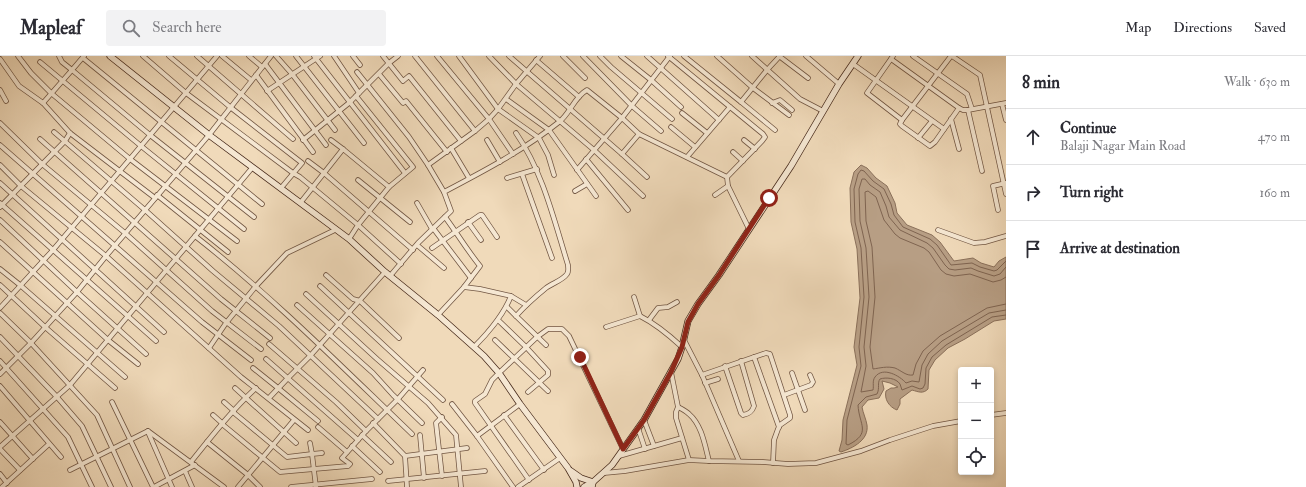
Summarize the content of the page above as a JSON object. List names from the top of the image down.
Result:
{
  "page": {
    "header": "Mapleaf",
    "search": "Search here",
    "nav": ["Map", "Directions", "Saved"],
    "heading": ["8 min", "Walk · 630 m"],
    "list": [
      ["Continue", "Balaji Nagar Main Road", "470 m"],
      ["Turn right", "160 m"],
      "Arrive at destination"
    ],
    "map_buttons": ["+", "−"]
  }
}
